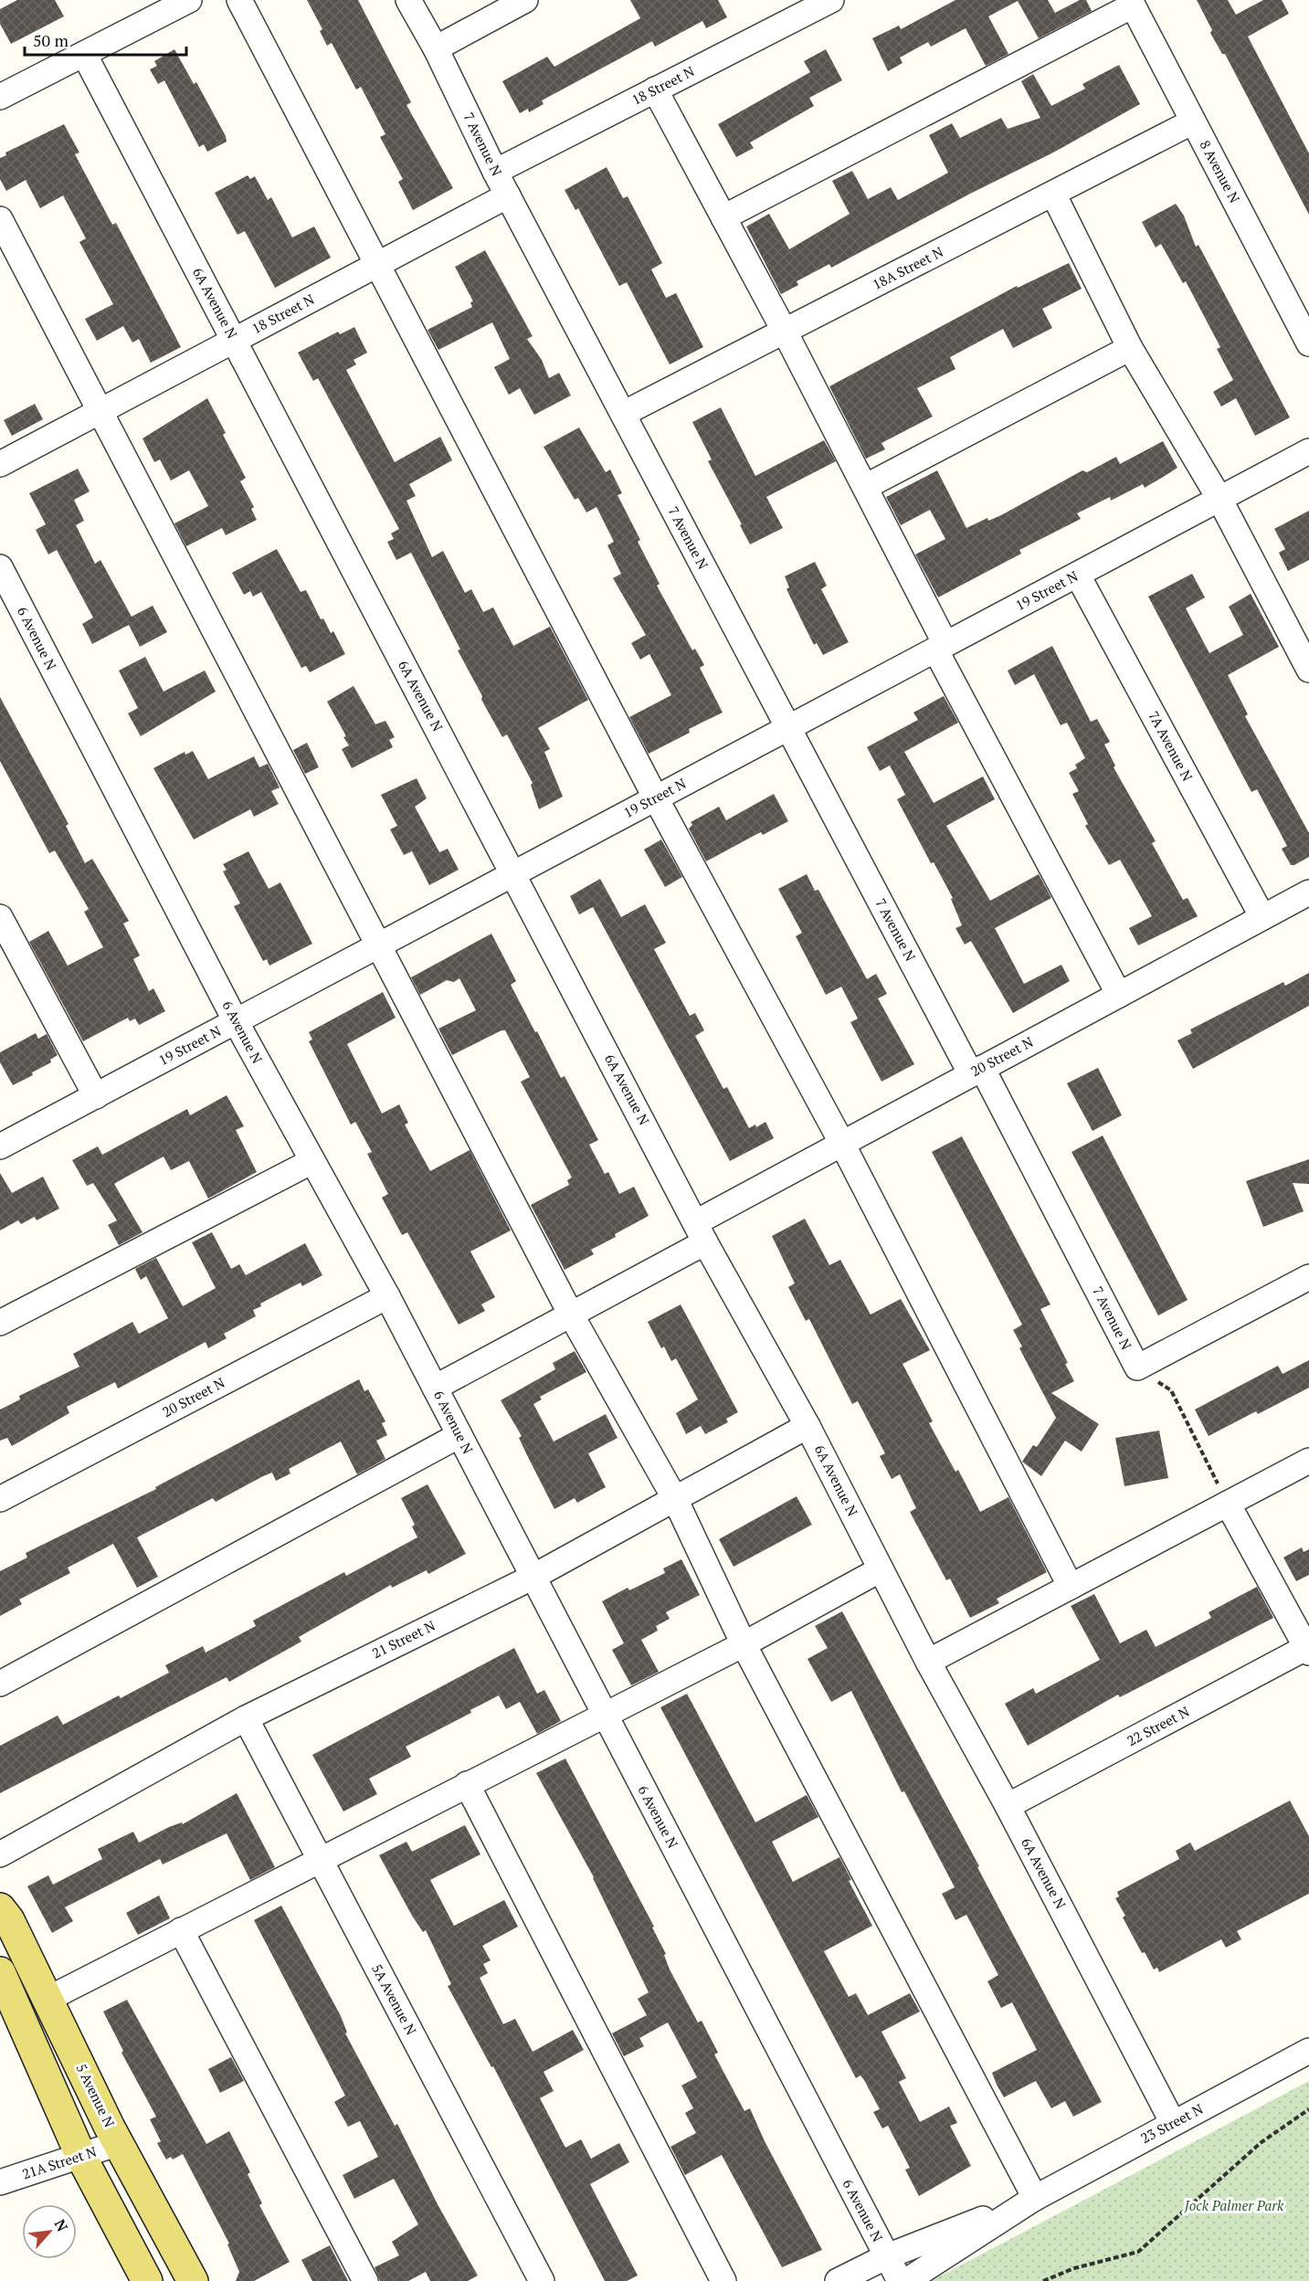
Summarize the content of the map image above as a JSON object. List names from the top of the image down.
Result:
{
  "streets": {
    "main road": ["5 Avenue N"],
    "street": [
      "18 Street N",
      "7 Avenue N",
      "8 Avenue N",
      "18A Street N",
      "6A Avenue N",
      "19 Street N",
      "6 Avenue N",
      "7A Avenue N",
      "20 Street N",
      "21 Street N",
      "22 Street N",
      "5A Avenue N",
      "23 Street N",
      "21A Street N"
    ]
  },
  "crossings": [
    ["18 Street N", "7 Avenue N"],
    ["18 Street N", "6A Avenue N"],
    ["7 Avenue N", "18A Street N"],
    ["7 Avenue N", "19 Street N"],
    ["7 Avenue N", "20 Street N"],
    ["8 Avenue N", "18A Street N"],
    ["6A Avenue N", "19 Street N"],
    ["6A Avenue N", "20 Street N"],
    ["6A Avenue N", "21 Street N"],
    ["6A Avenue N", "22 Street N"],
    ["6A Avenue N", "23 Street N"],
    ["19 Street N", "6 Avenue N"],
    ["19 Street N", "7A Avenue N"],
    ["6 Avenue N", "20 Street N"],
    ["6 Avenue N", "21 Street N"],
    ["6 Avenue N", "23 Street N"],
    ["7A Avenue N", "20 Street N"],
    ["21 Street N", "5A Avenue N"],
    ["5 Avenue N", "21A Street N"]
  ],
  "parks": ["Jock Palmer Park"],
  "scale_bar": "50 m",
  "north": "top right"
}
